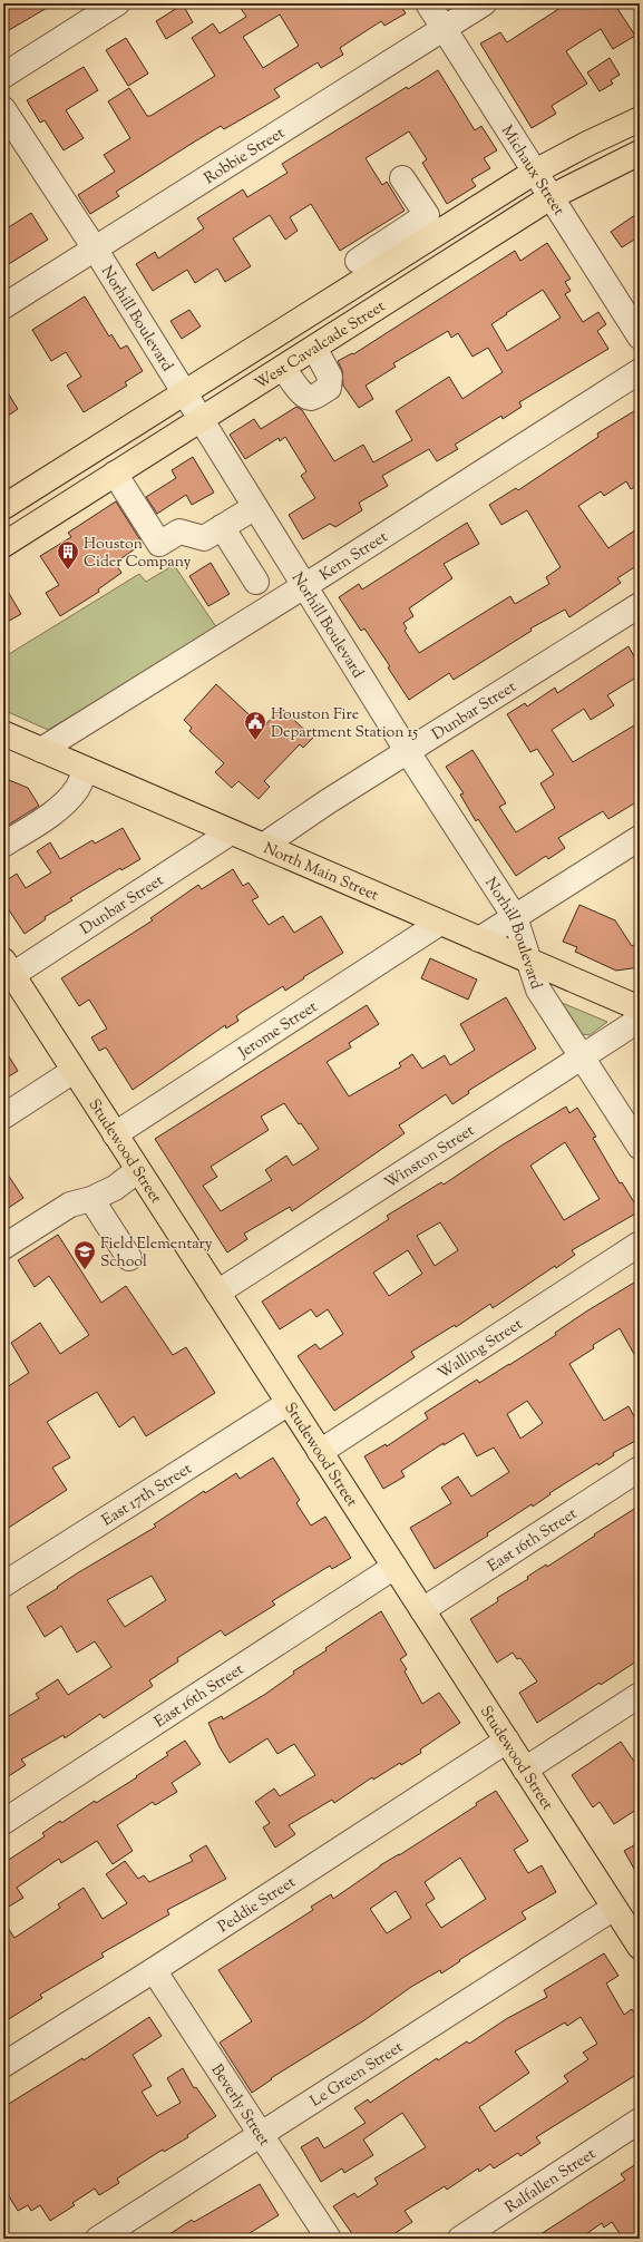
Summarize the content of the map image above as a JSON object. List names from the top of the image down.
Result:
{
  "streets": {
    "main road": ["West Cavalcade Street", "North Main Street", "Studewood Street"],
    "street": [
      "Robbie Street",
      "Michaux Street",
      "Norhill Boulevard",
      "Kern Street",
      "Dunbar Street",
      "Jerome Street",
      "Winston Street",
      "Walling Street",
      "East 17th Street",
      "East 16th Street",
      "Peddie Street",
      "Le Green Street",
      "Beverly Street",
      "Ralfallen Street"
    ]
  },
  "crossings": [
    ["Robbie Street", "Michaux Street"],
    ["Robbie Street", "Norhill Boulevard"],
    ["Michaux Street", "West Cavalcade Street"],
    ["Norhill Boulevard", "West Cavalcade Street"],
    ["Norhill Boulevard", "Kern Street"],
    ["Norhill Boulevard", "Dunbar Street"],
    ["Norhill Boulevard", "North Main Street"],
    ["Norhill Boulevard", "Winston Street"],
    ["Kern Street", "North Main Street"],
    ["Dunbar Street", "North Main Street"],
    ["Dunbar Street", "Studewood Street"],
    ["North Main Street", "Jerome Street"],
    ["Jerome Street", "Studewood Street"],
    ["Studewood Street", "Winston Street"],
    ["Studewood Street", "Walling Street"],
    ["Studewood Street", "East 17th Street"],
    ["Studewood Street", "East 16th Street"],
    ["Studewood Street", "Peddie Street"],
    ["Studewood Street", "Le Green Street"],
    ["Peddie Street", "Beverly Street"],
    ["Le Green Street", "Beverly Street"]
  ],
  "places": {
    "building": ["Houston Cider Company"],
    "public building": ["Houston Fire Department Station 15"],
    "school or university": ["Field Elementary School"]
  }
}
